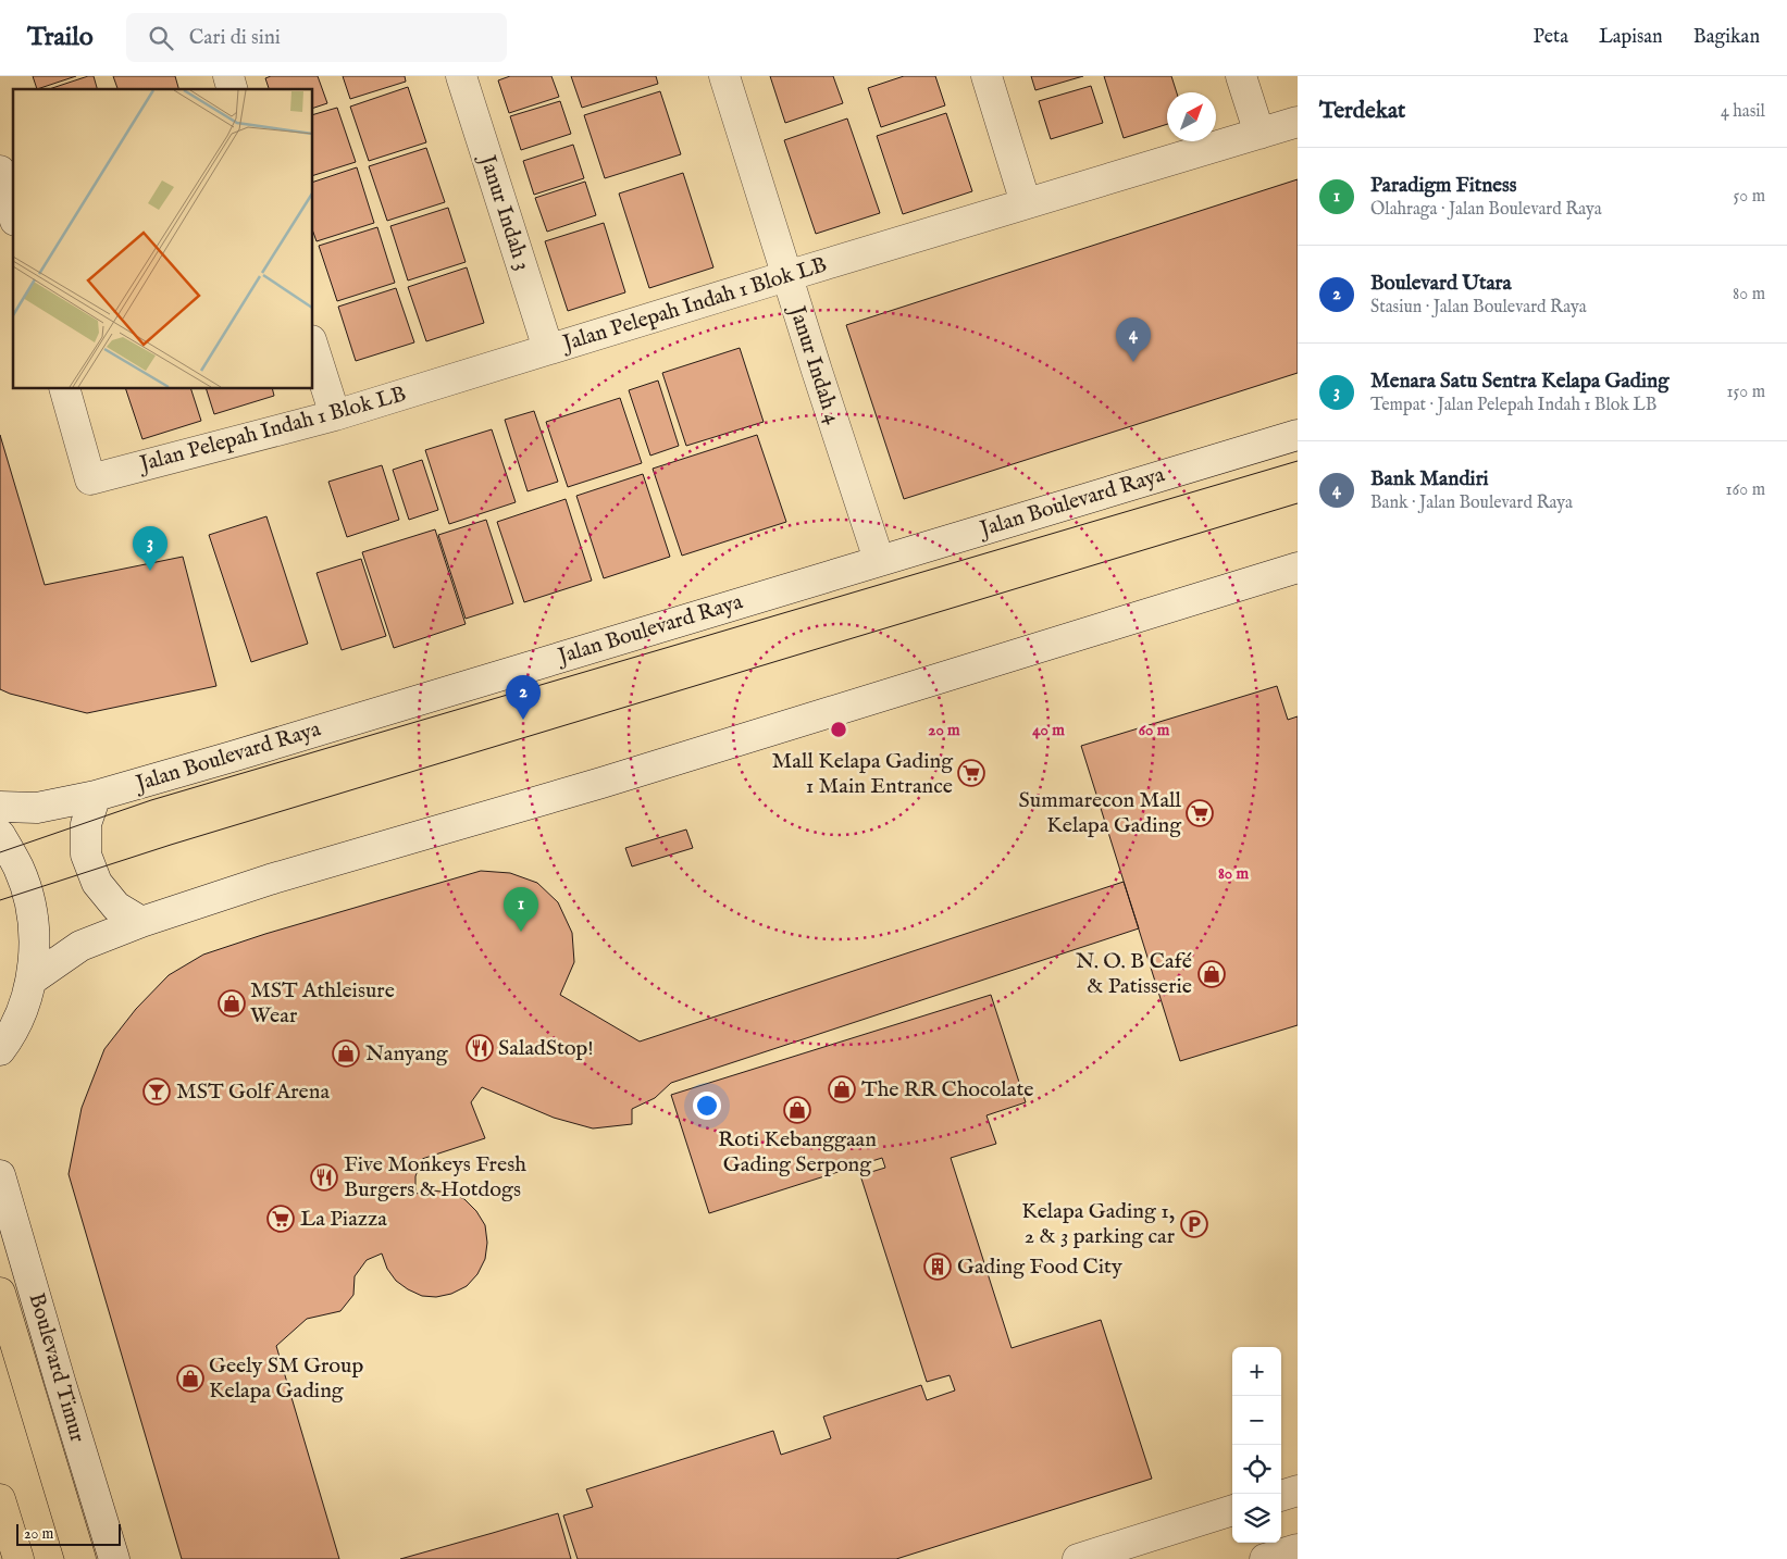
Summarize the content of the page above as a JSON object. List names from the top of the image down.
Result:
{
  "streets": {
    "main road": [
      "Janur Indah 3",
      "Jalan Pelepah Indah 1 Blok LB",
      "Janur Indah 4",
      "Jalan Boulevard Raya",
      "Boulevard Timur"
    ]
  },
  "crossings": [
    ["Janur Indah 3", "Jalan Pelepah Indah 1 Blok LB"],
    ["Jalan Pelepah Indah 1 Blok LB", "Janur Indah 4"],
    ["Janur Indah 4", "Jalan Boulevard Raya"]
  ],
  "places": {
    "supermarket": ["Mall Kelapa Gading 1 Main Entrance", "Summarecon Mall Kelapa Gading", "La Piazza"],
    "shop": [
      "N. O. B Café & Patisserie",
      "MST Athleisure Wear",
      "Nanyang",
      "The RR Chocolate",
      "Roti Kebanggaan Gading Serpong",
      "Geely SM Group Kelapa Gading"
    ],
    "restaurant": ["SaladStop!", "Five Monkeys Fresh Burgers & Hotdogs"],
    "bar": ["MST Golf Arena"],
    "parking": ["Kelapa Gading 1, 2 & 3 parking car"],
    "building": ["Gading Food City"]
  },
  "scale_bar": "20 m",
  "north": "top right",
  "page": {
    "header": "Trailo",
    "search": "Cari di sini",
    "nav": ["Peta", "Lapisan", "Bagikan"],
    "heading": ["Terdekat", "4 hasil"],
    "list": [
      {
        "mark": "1",
        "name": "Paradigm Fitness",
        "note": "Olahraga · Jalan Boulevard Raya",
        "value": "50 m"
      },
      {
        "mark": "2",
        "name": "Boulevard Utara",
        "note": "Stasiun · Jalan Boulevard Raya",
        "value": "80 m"
      },
      {
        "mark": "3",
        "name": "Menara Satu Sentra Kelapa Gading",
        "note": "Tempat · Jalan Pelepah Indah 1 Blok LB",
        "value": "150 m"
      },
      {
        "mark": "4",
        "name": "Bank Mandiri",
        "note": "Bank · Jalan Boulevard Raya",
        "value": "160 m"
      }
    ],
    "pins": [
      "4",
      "3",
      "2",
      "1"
    ],
    "map_buttons": ["+", "−"],
    "scale": "20 m"
  },
  "rings": [
    "20 m",
    "40 m",
    "60 m",
    "80 m"
  ]
}
